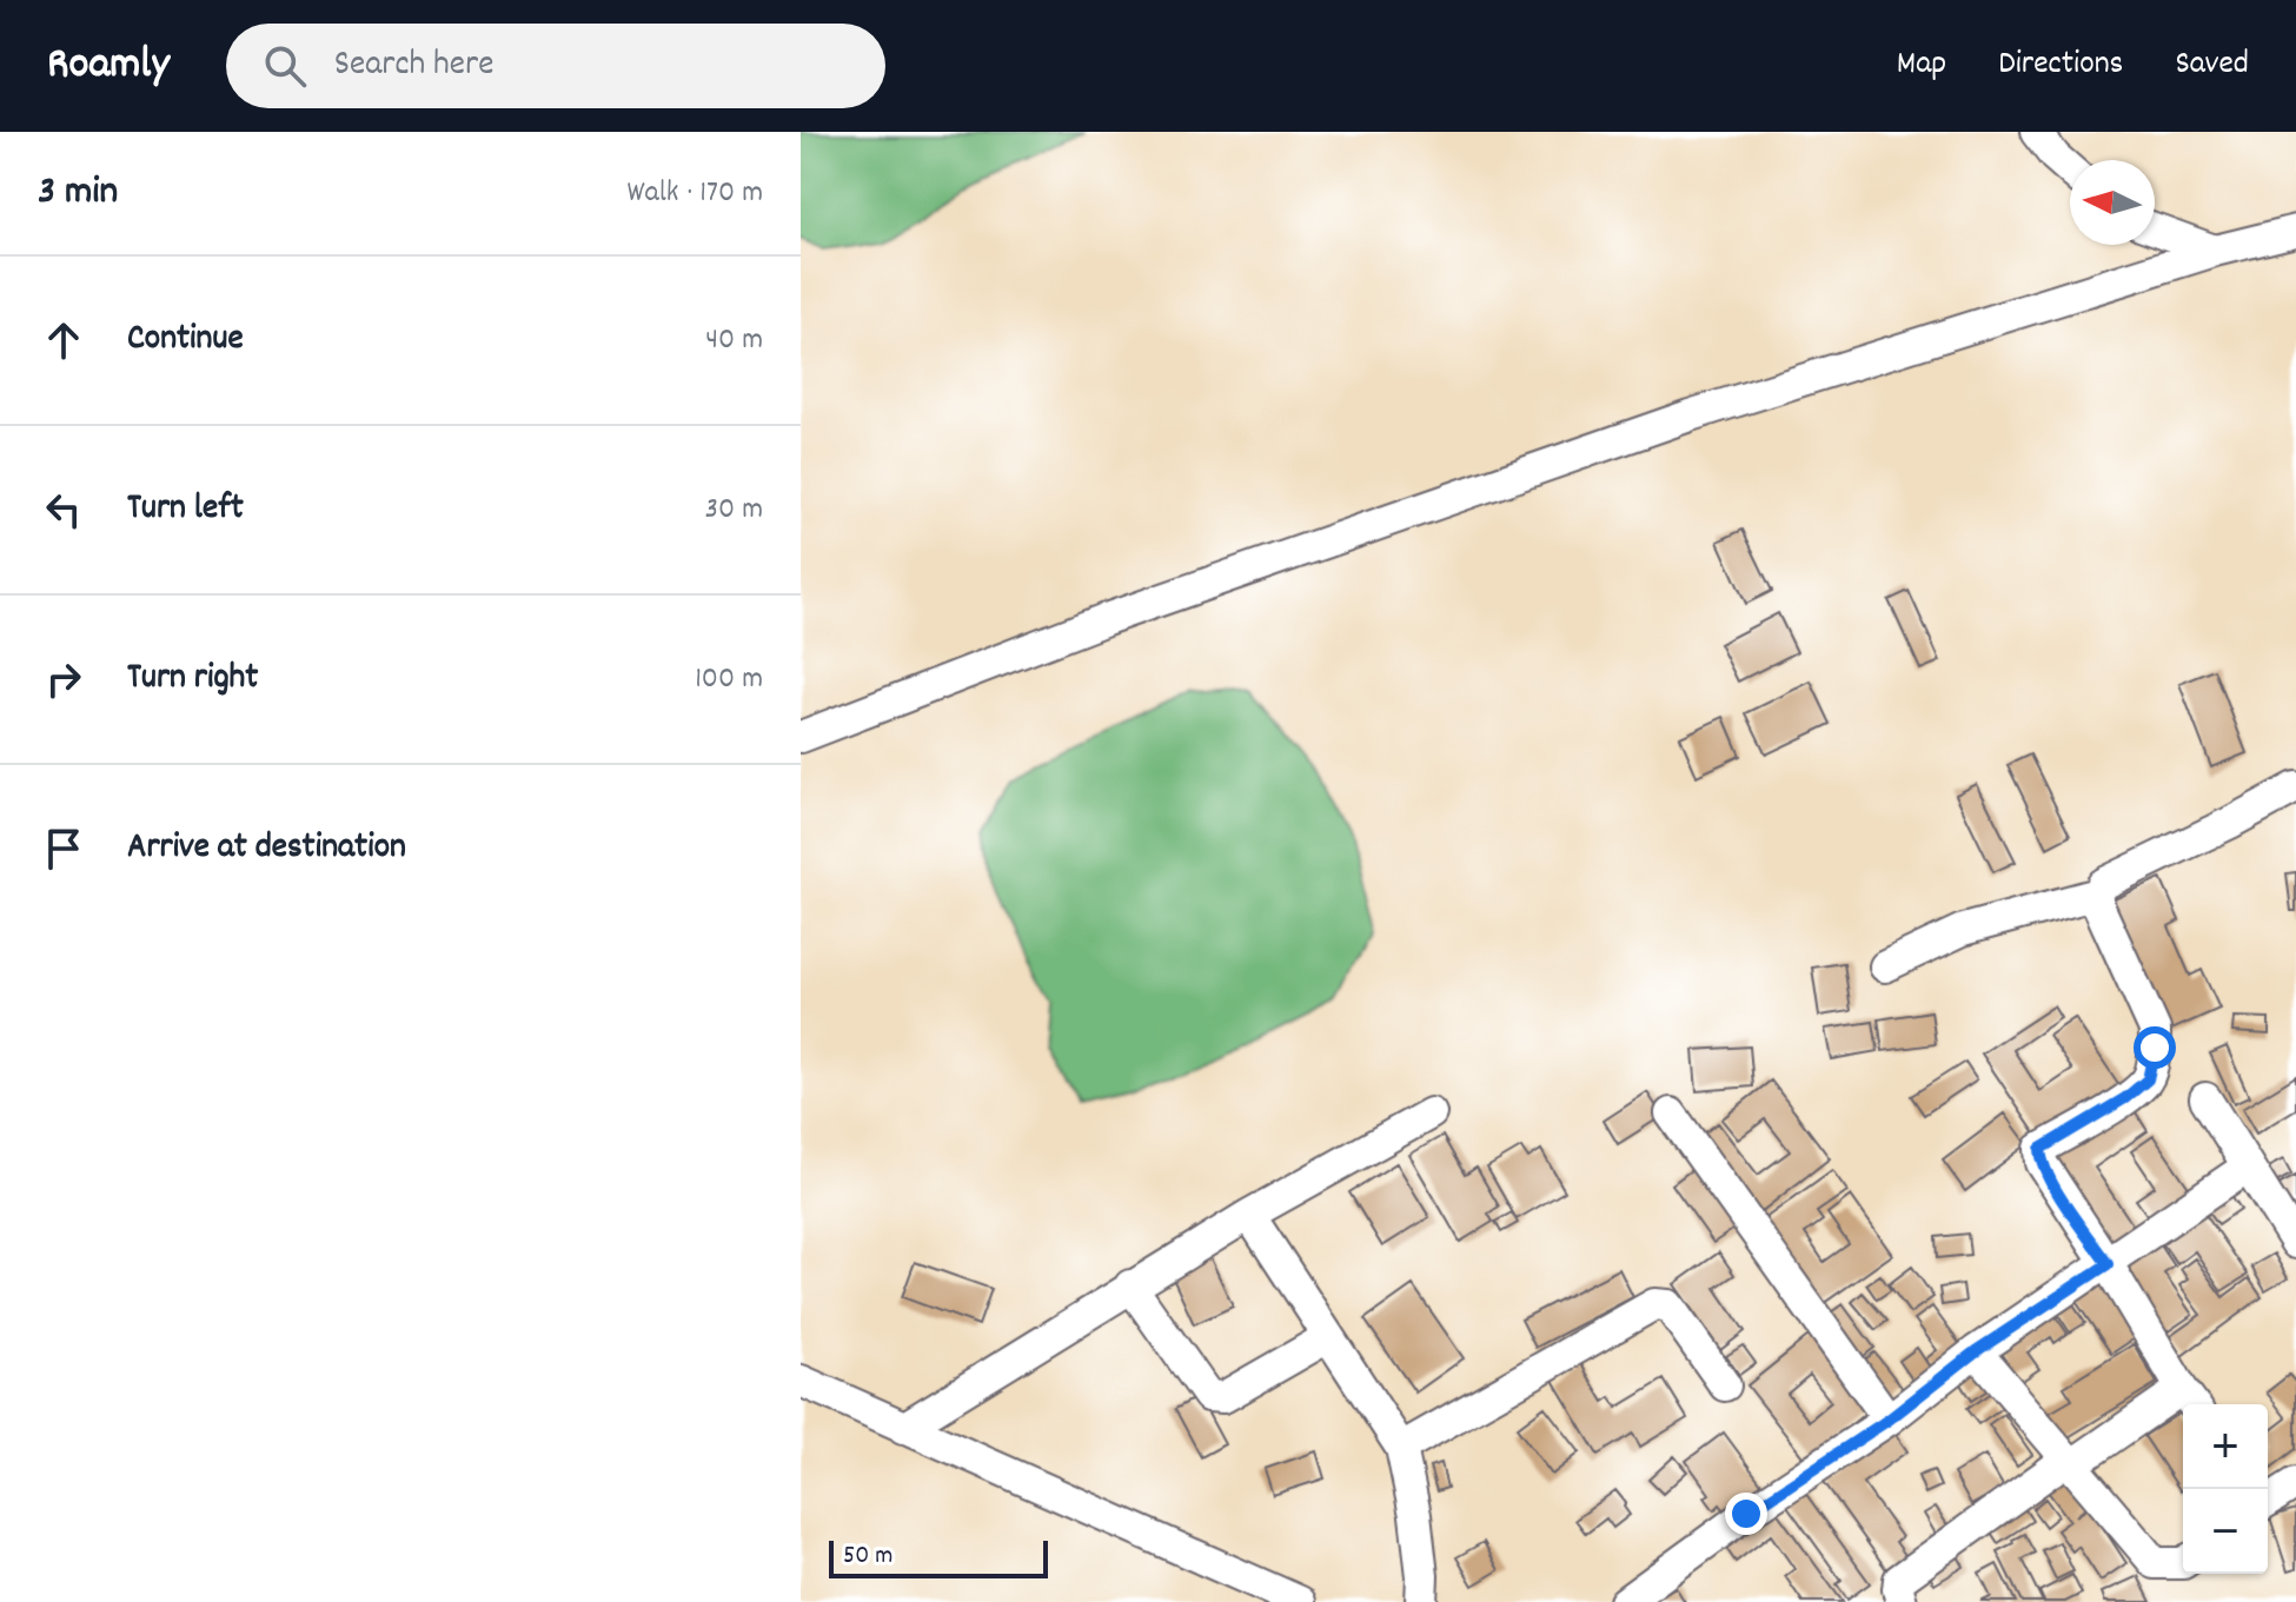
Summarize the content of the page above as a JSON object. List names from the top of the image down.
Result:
{
  "scale_bar": "50 m",
  "north": "left",
  "page": {
    "header": "Roamly",
    "search": "Search here",
    "nav": ["Map", "Directions", "Saved"],
    "heading": ["3 min", "Walk · 170 m"],
    "list": [
      ["Continue", "40 m"],
      ["Turn left", "30 m"],
      ["Turn right", "100 m"],
      "Arrive at destination"
    ],
    "map_buttons": ["+", "−"],
    "scale": "50 m"
  }
}
